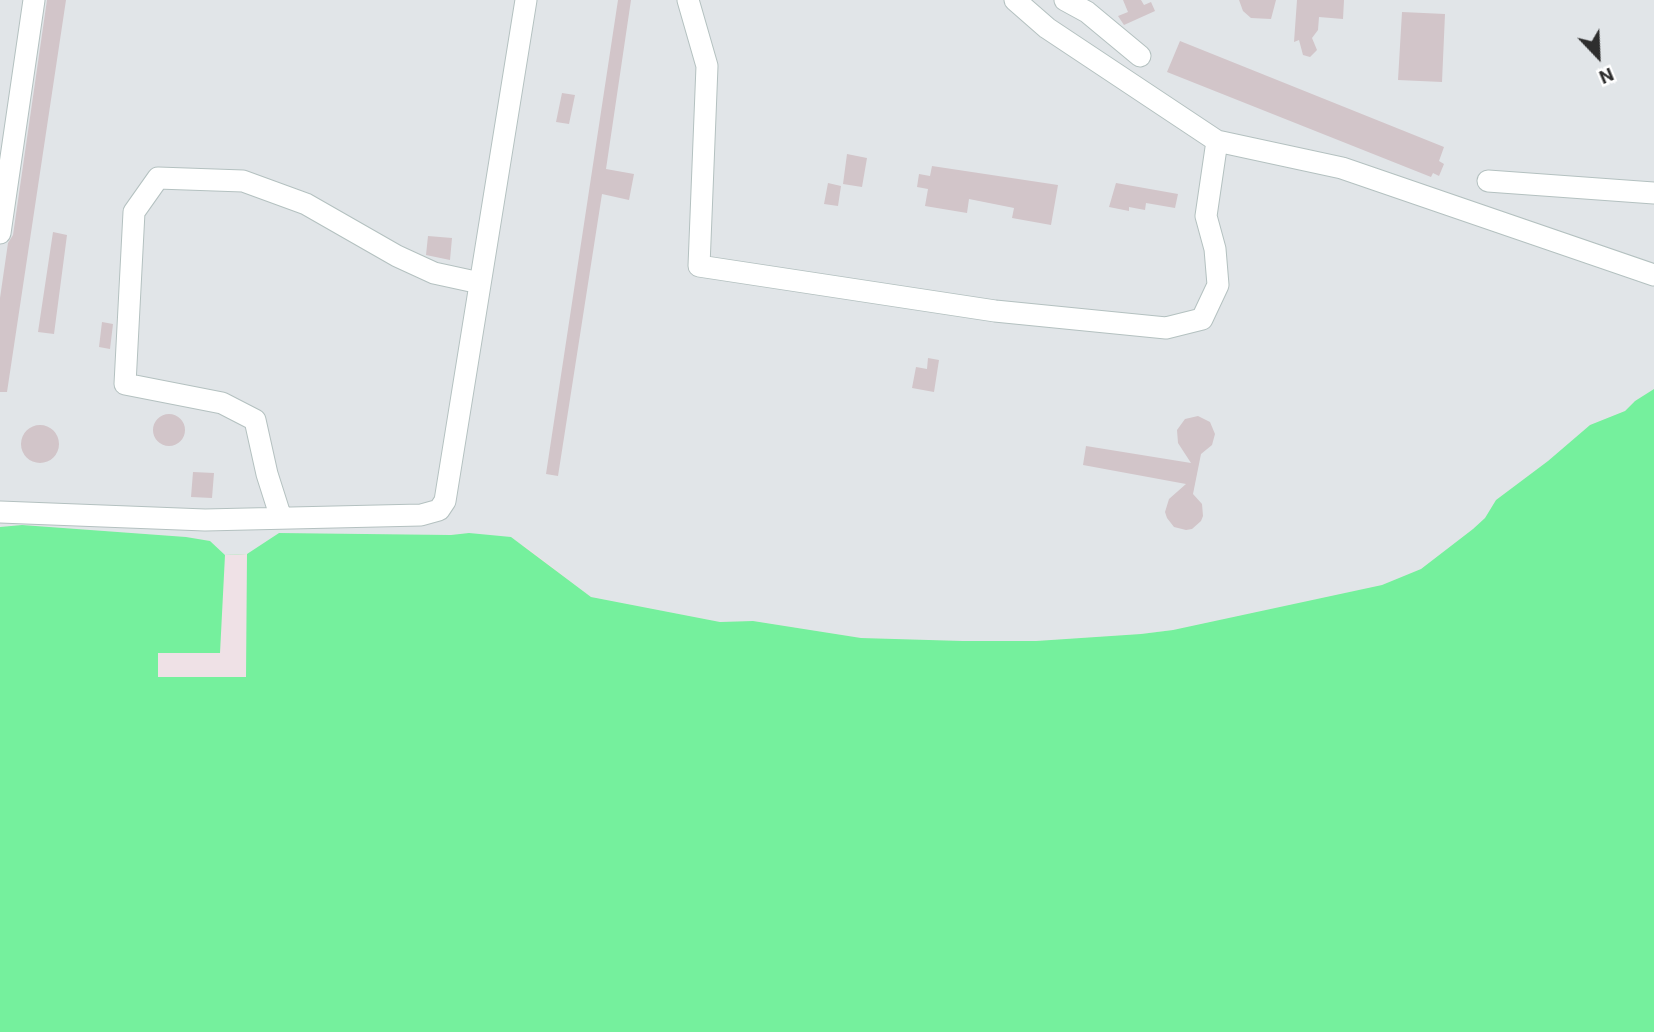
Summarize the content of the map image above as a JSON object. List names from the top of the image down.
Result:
{
  "north": "bottom right"
}
